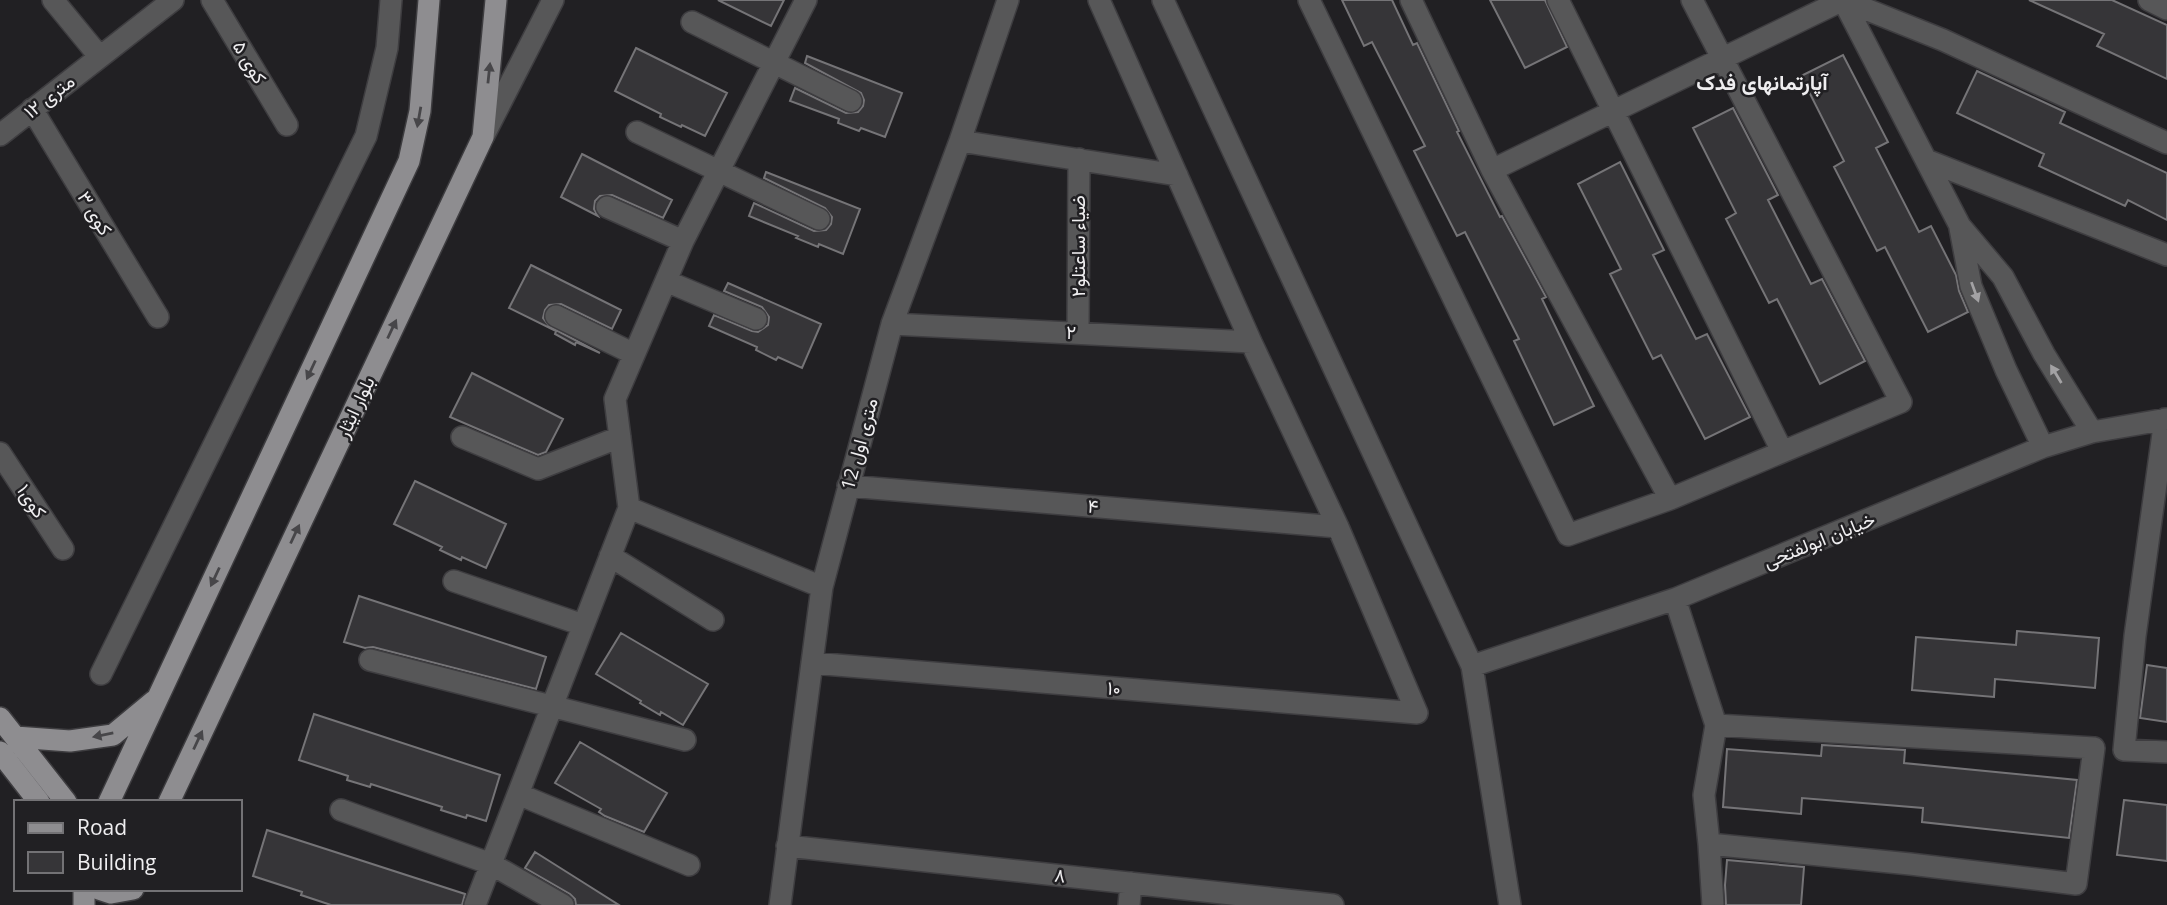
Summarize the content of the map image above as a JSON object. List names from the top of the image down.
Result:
{
  "streets": {
    "main road": ["بلوار ایثار"],
    "street": [
      "کوی ۵",
      "۱۲ متری",
      "کوی ۳",
      "ضیاء ساعتلو۲",
      "۲",
      "12 متری اول",
      "کوی۱",
      "۴",
      "خیابان ابولفتحی",
      "۱۰",
      "۸"
    ]
  },
  "crossings": [
    ["۱۲ متری", "کوی ۳"],
    ["ضیاء ساعتلو۲", "۲"],
    ["۲", "12 متری اول"],
    ["12 متری اول", "۴"],
    ["12 متری اول", "۱۰"],
    ["12 متری اول", "۸"],
    ["۴", "۱۰"]
  ],
  "districts": ["آپارتمانهای فدک"],
  "legend": ["Road", "Building"]
}
